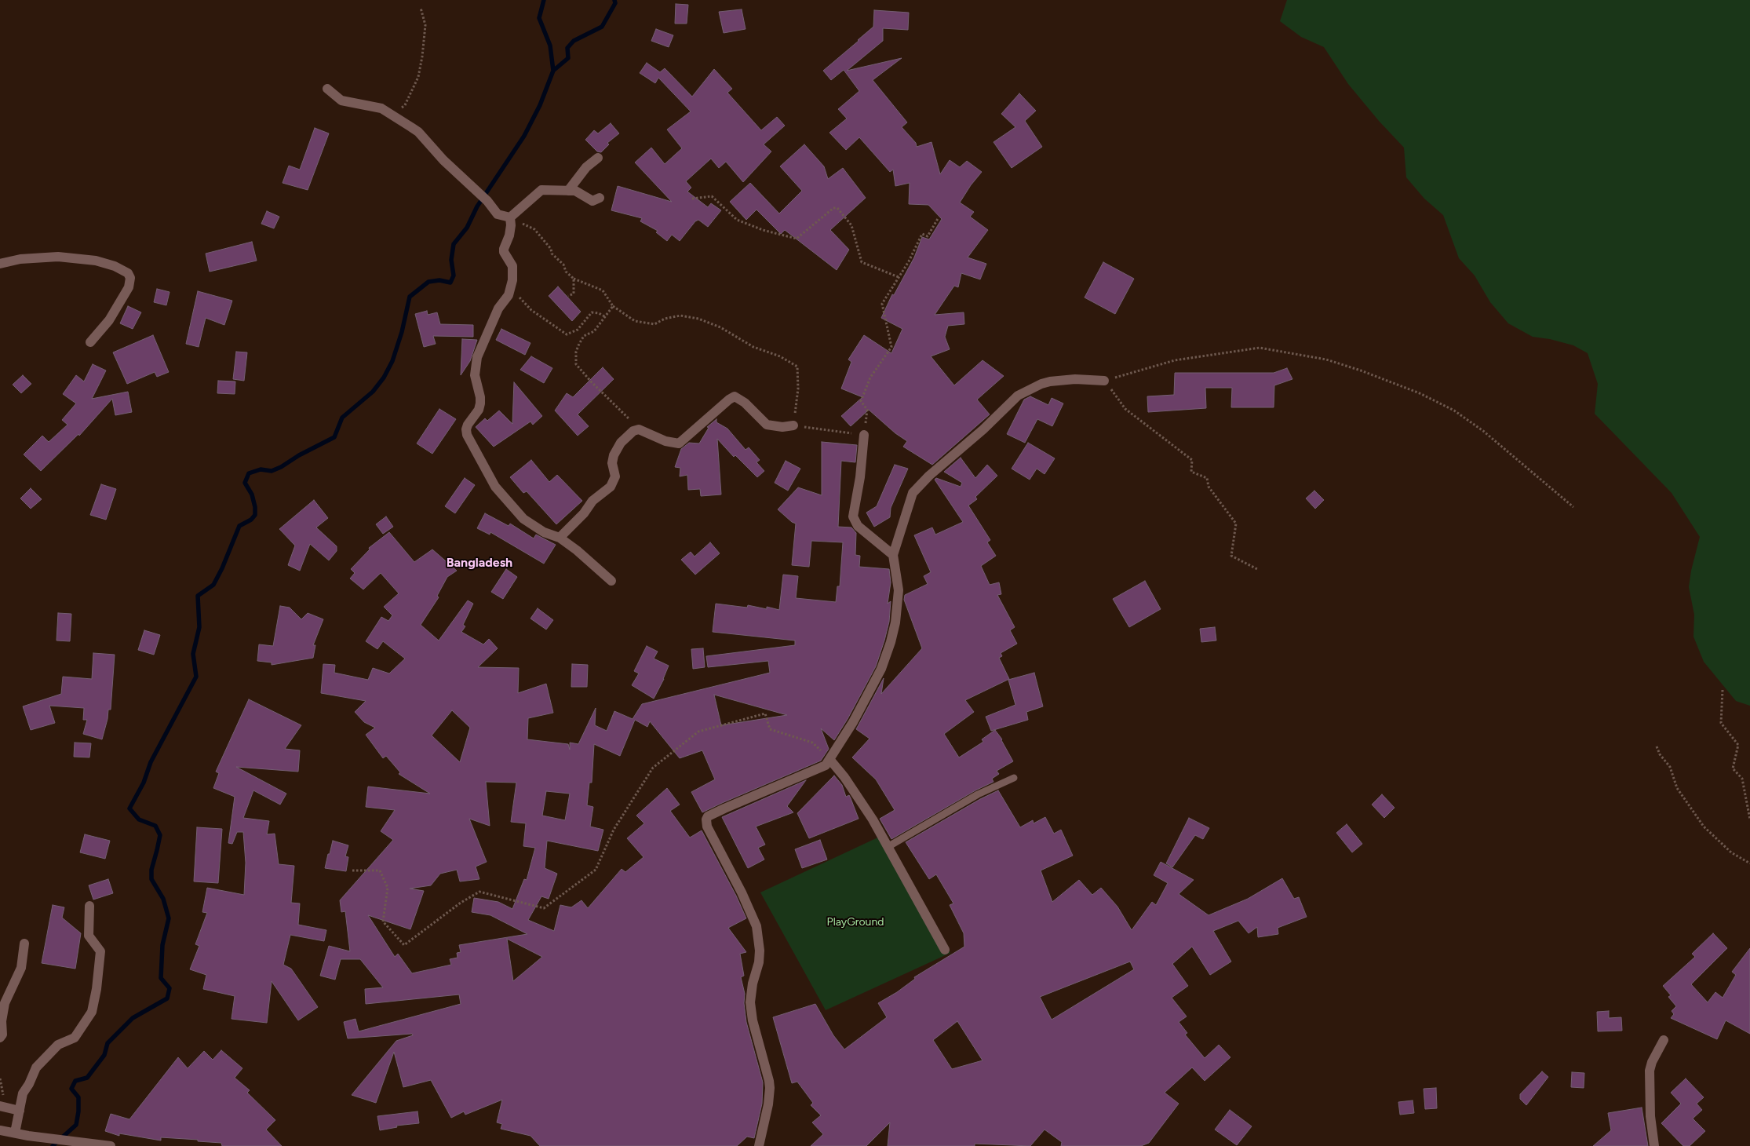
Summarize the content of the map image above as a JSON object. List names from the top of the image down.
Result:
{
  "districts": ["Bangladesh"],
  "parks": ["PlayGround"]
}
